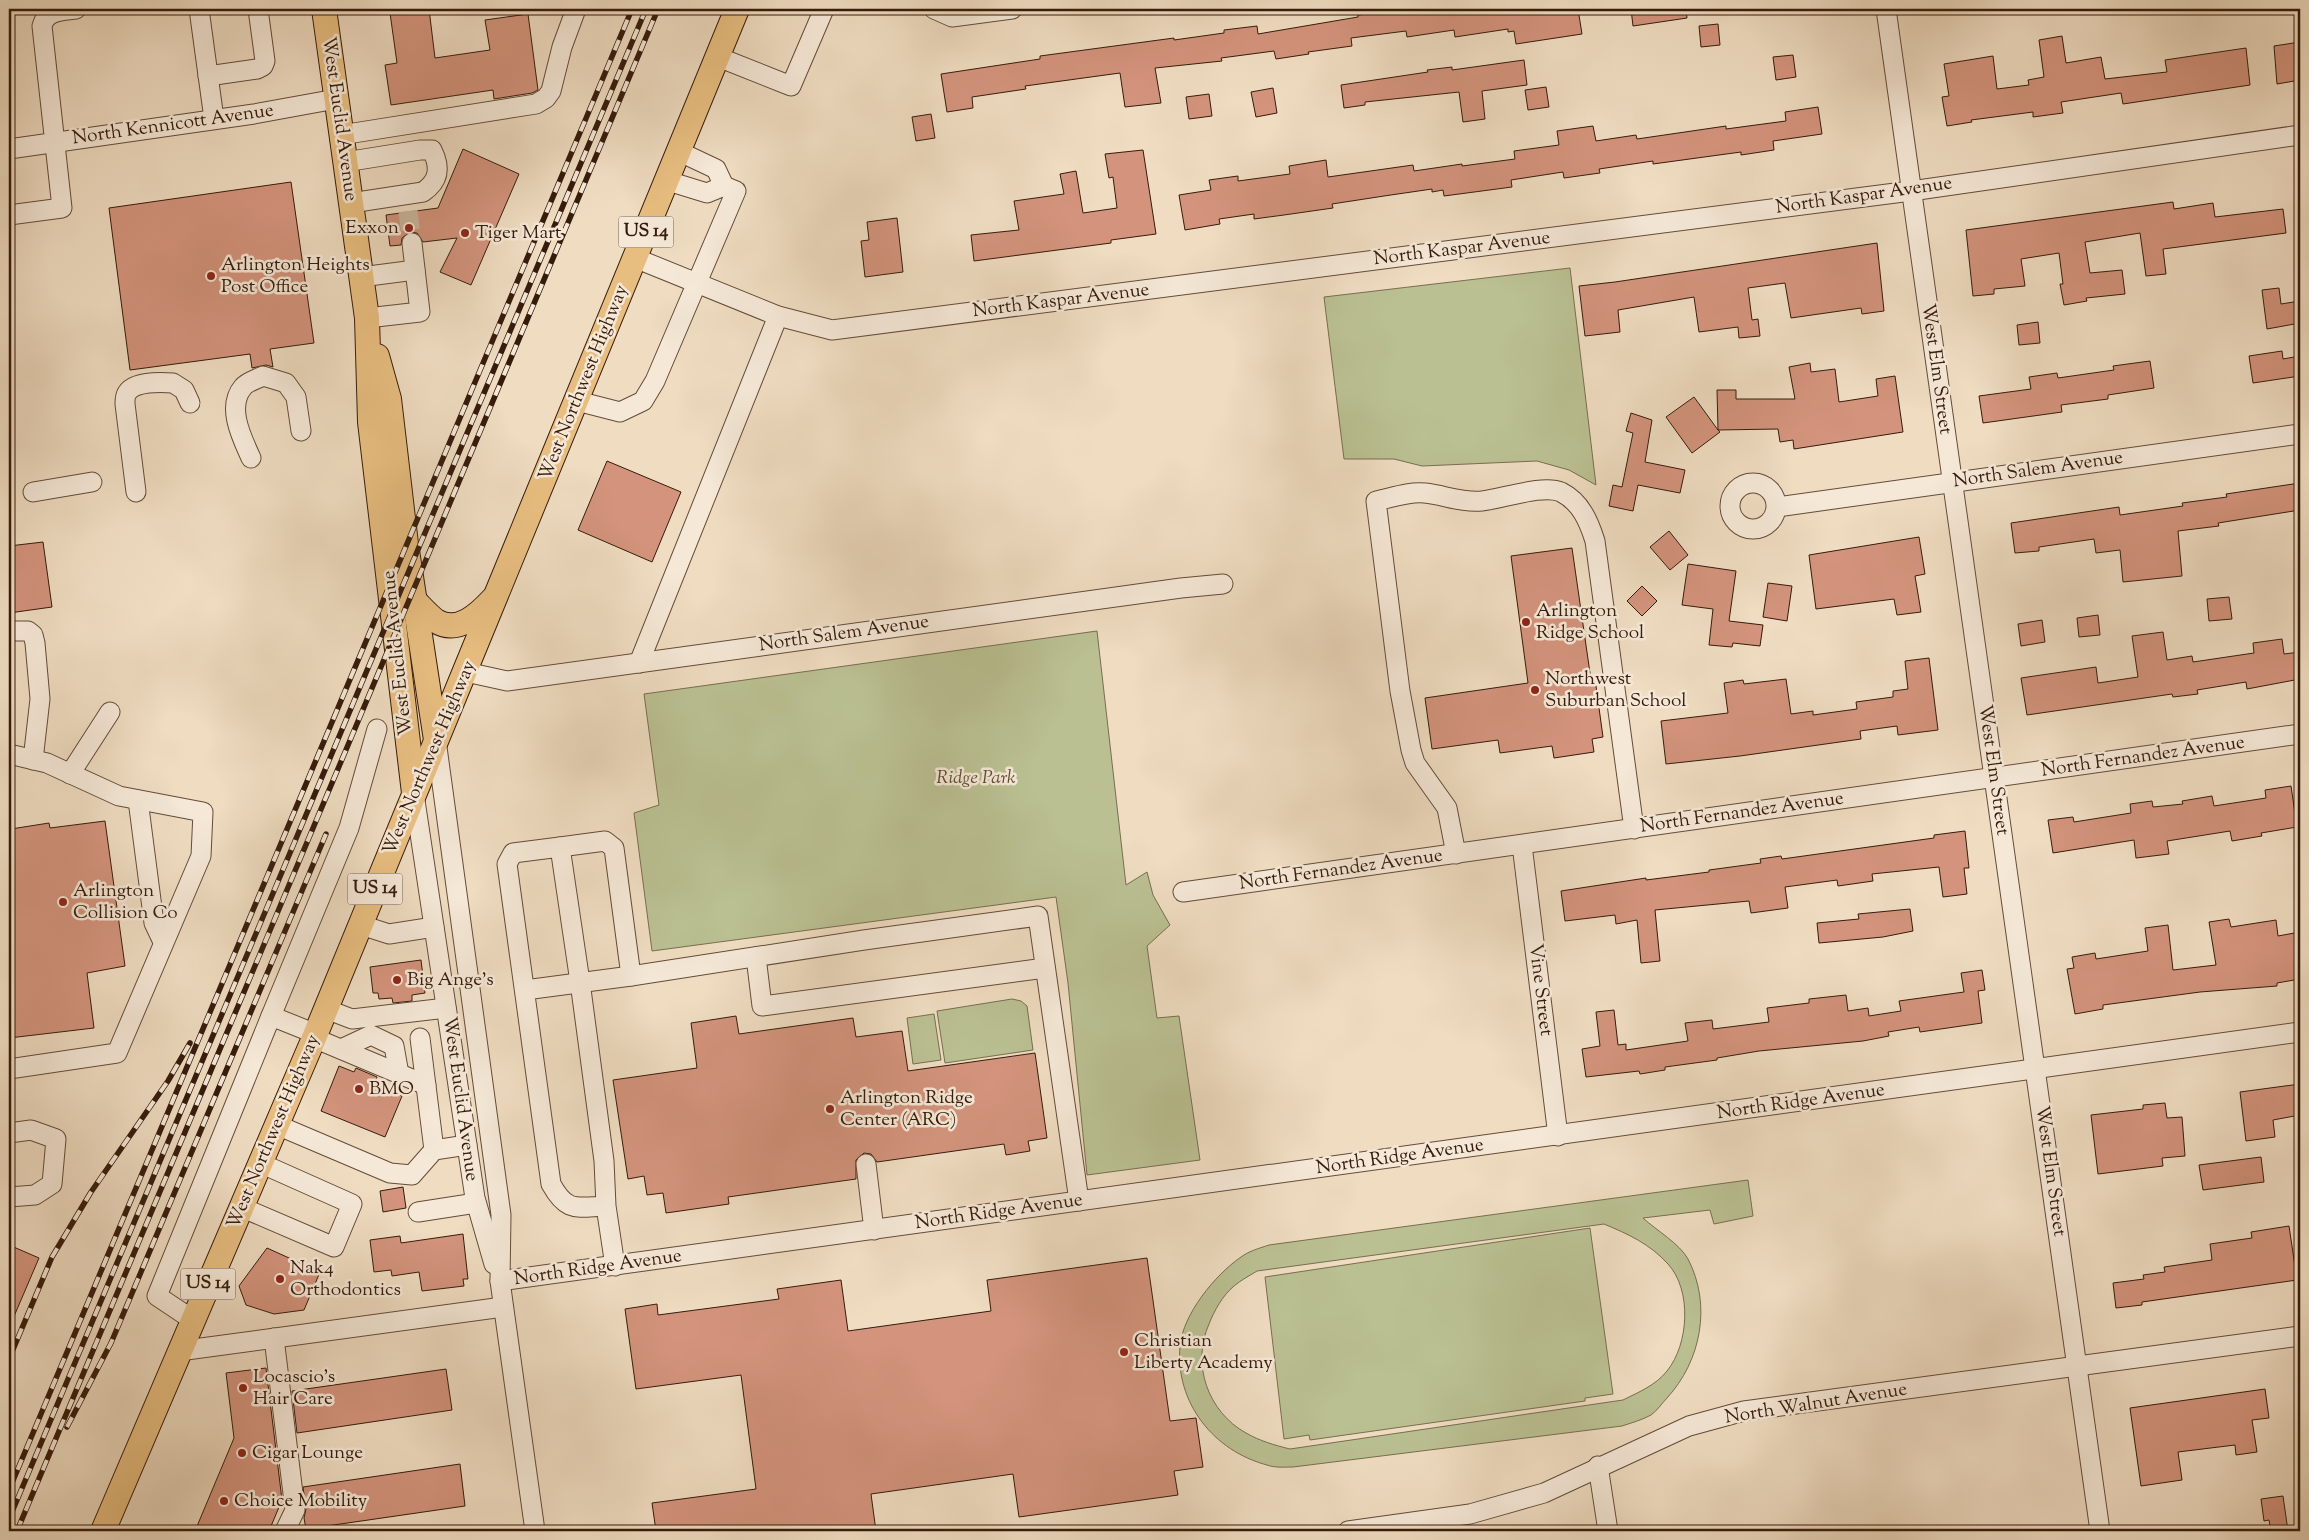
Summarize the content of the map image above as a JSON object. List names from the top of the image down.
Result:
{
  "streets": {
    "main road": ["West Euclid Avenue", "US 14", "West Northwest Highway"],
    "street": [
      "North Kennicott Avenue",
      "North Kaspar Avenue",
      "West Elm Street",
      "North Salem Avenue",
      "North Fernandez Avenue",
      "Vine Street",
      "North Ridge Avenue",
      "North Walnut Avenue"
    ]
  },
  "crossings": [
    ["West Euclid Avenue", "North Kennicott Avenue"],
    ["West Euclid Avenue", "West Northwest Highway"],
    ["West Euclid Avenue", "North Ridge Avenue"],
    ["North Kaspar Avenue", "West Elm Street"],
    ["North Kaspar Avenue", "West Northwest Highway"],
    ["West Elm Street", "North Salem Avenue"],
    ["West Elm Street", "North Fernandez Avenue"],
    ["West Elm Street", "North Ridge Avenue"],
    ["West Elm Street", "North Walnut Avenue"],
    ["West Northwest Highway", "North Salem Avenue"],
    ["West Northwest Highway", "North Ridge Avenue"],
    ["North Fernandez Avenue", "Vine Street"],
    ["Vine Street", "North Ridge Avenue"]
  ],
  "parks": ["Ridge Park"],
  "places": [
    "Exxon",
    "Tiger Mart",
    "Arlington Heights Post Office",
    "Arlington Ridge School",
    "Northwest Suburban School",
    "Arlington Collision Co",
    "Big Ange's",
    "BMO",
    "Arlington Ridge Center (ARC)",
    "Nak4 Orthodontics",
    "Christian Liberty Academy",
    "Locascio's Hair Care",
    "Cigar Lounge",
    "Choice Mobility"
  ]
}
